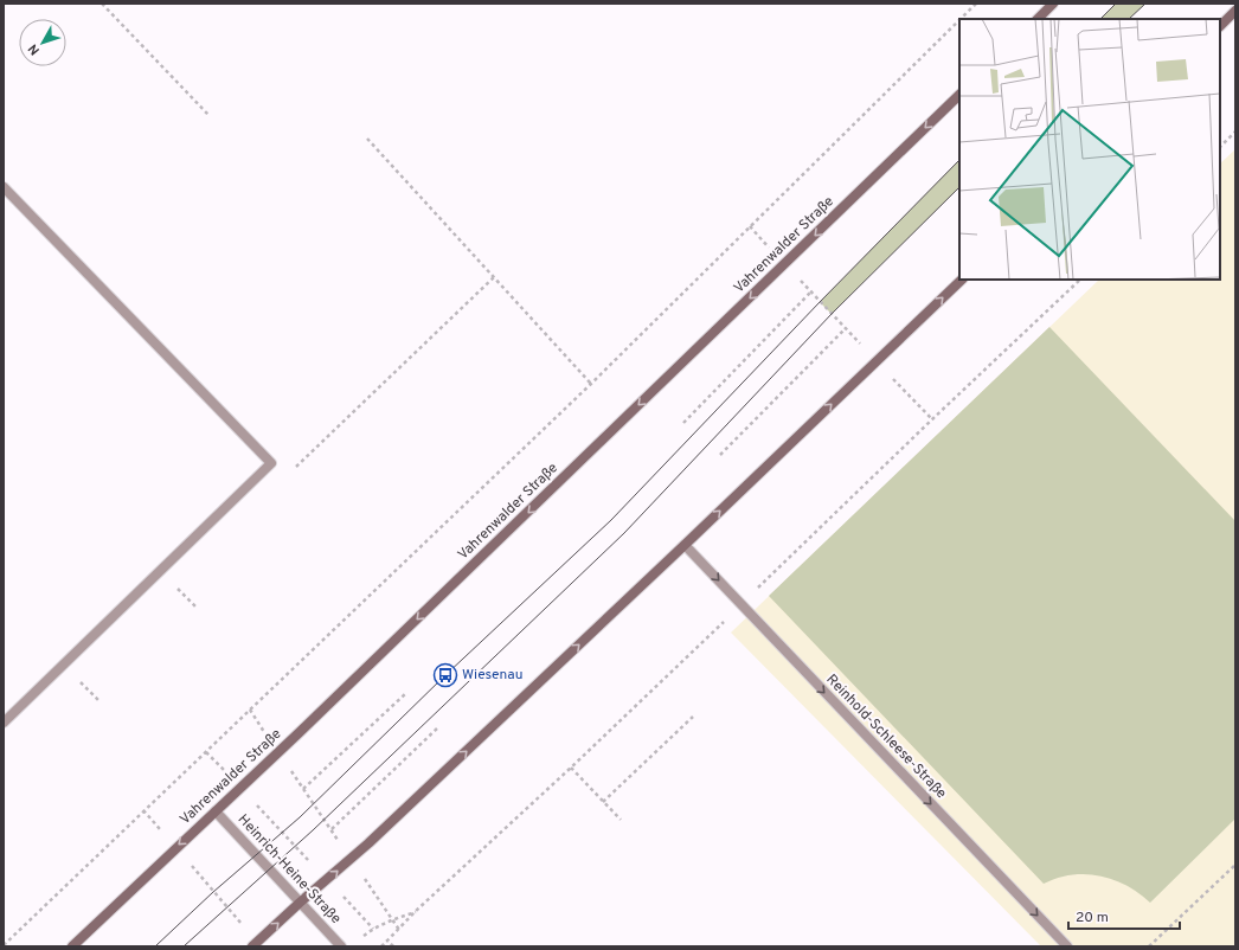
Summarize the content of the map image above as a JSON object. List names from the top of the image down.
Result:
{
  "streets": {
    "main road": ["Vahrenwalder Straße"],
    "street": ["Reinhold-Schleese-Straße", "Heinrich-Heine-Straße"]
  },
  "crossings": [
    ["Vahrenwalder Straße", "Heinrich-Heine-Straße"]
  ],
  "one_way": ["Vahrenwalder Straße", "Reinhold-Schleese-Straße"],
  "places": {
    "bus stop": ["Wiesenau"]
  },
  "scale_bar": "20 m",
  "north": "bottom left"
}
